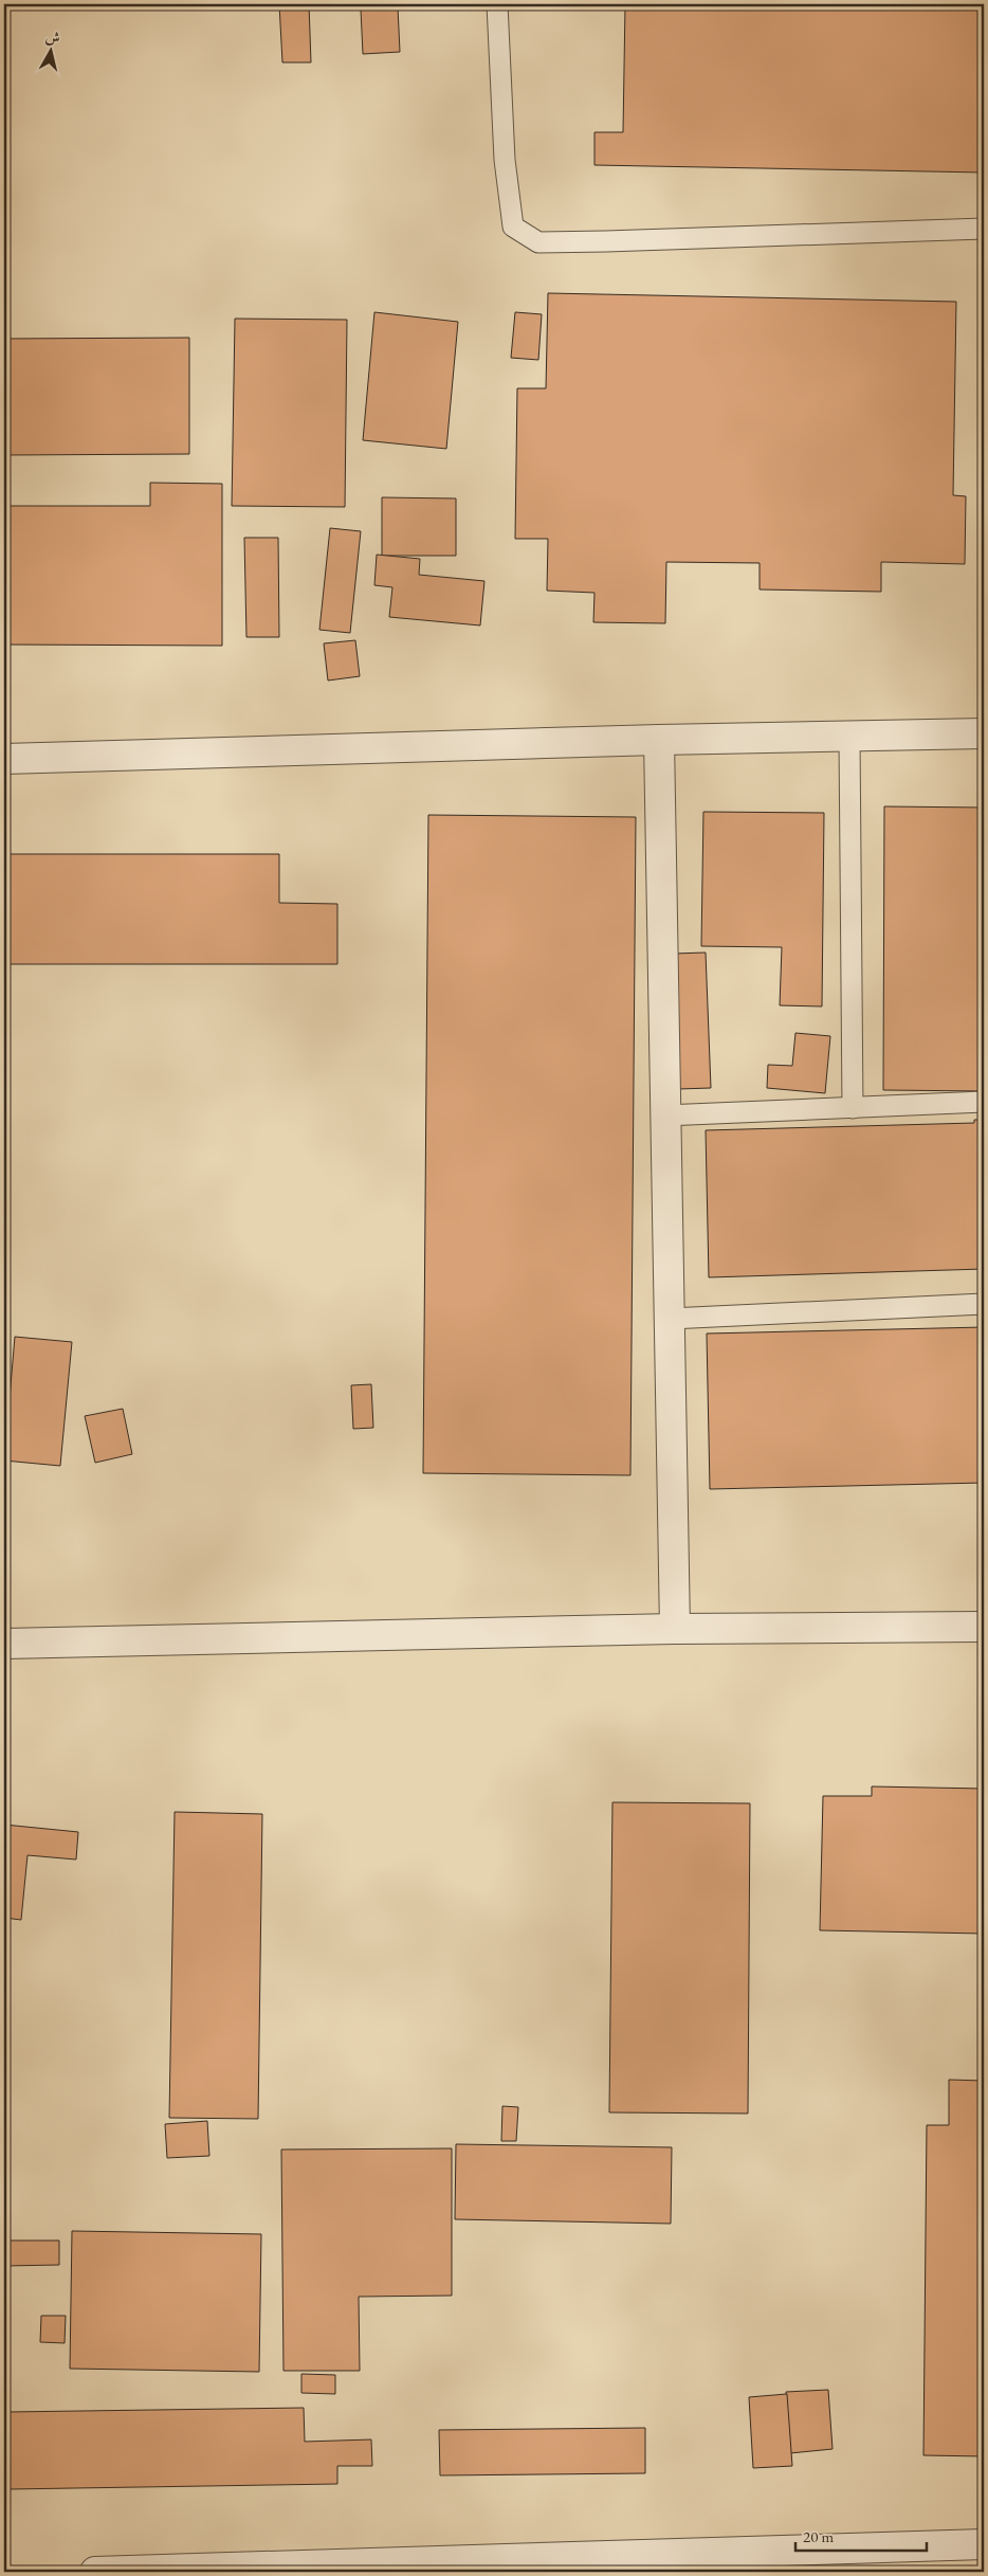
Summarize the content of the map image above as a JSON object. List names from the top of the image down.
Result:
{
  "scale_bar": "20 m",
  "north": "top"
}
